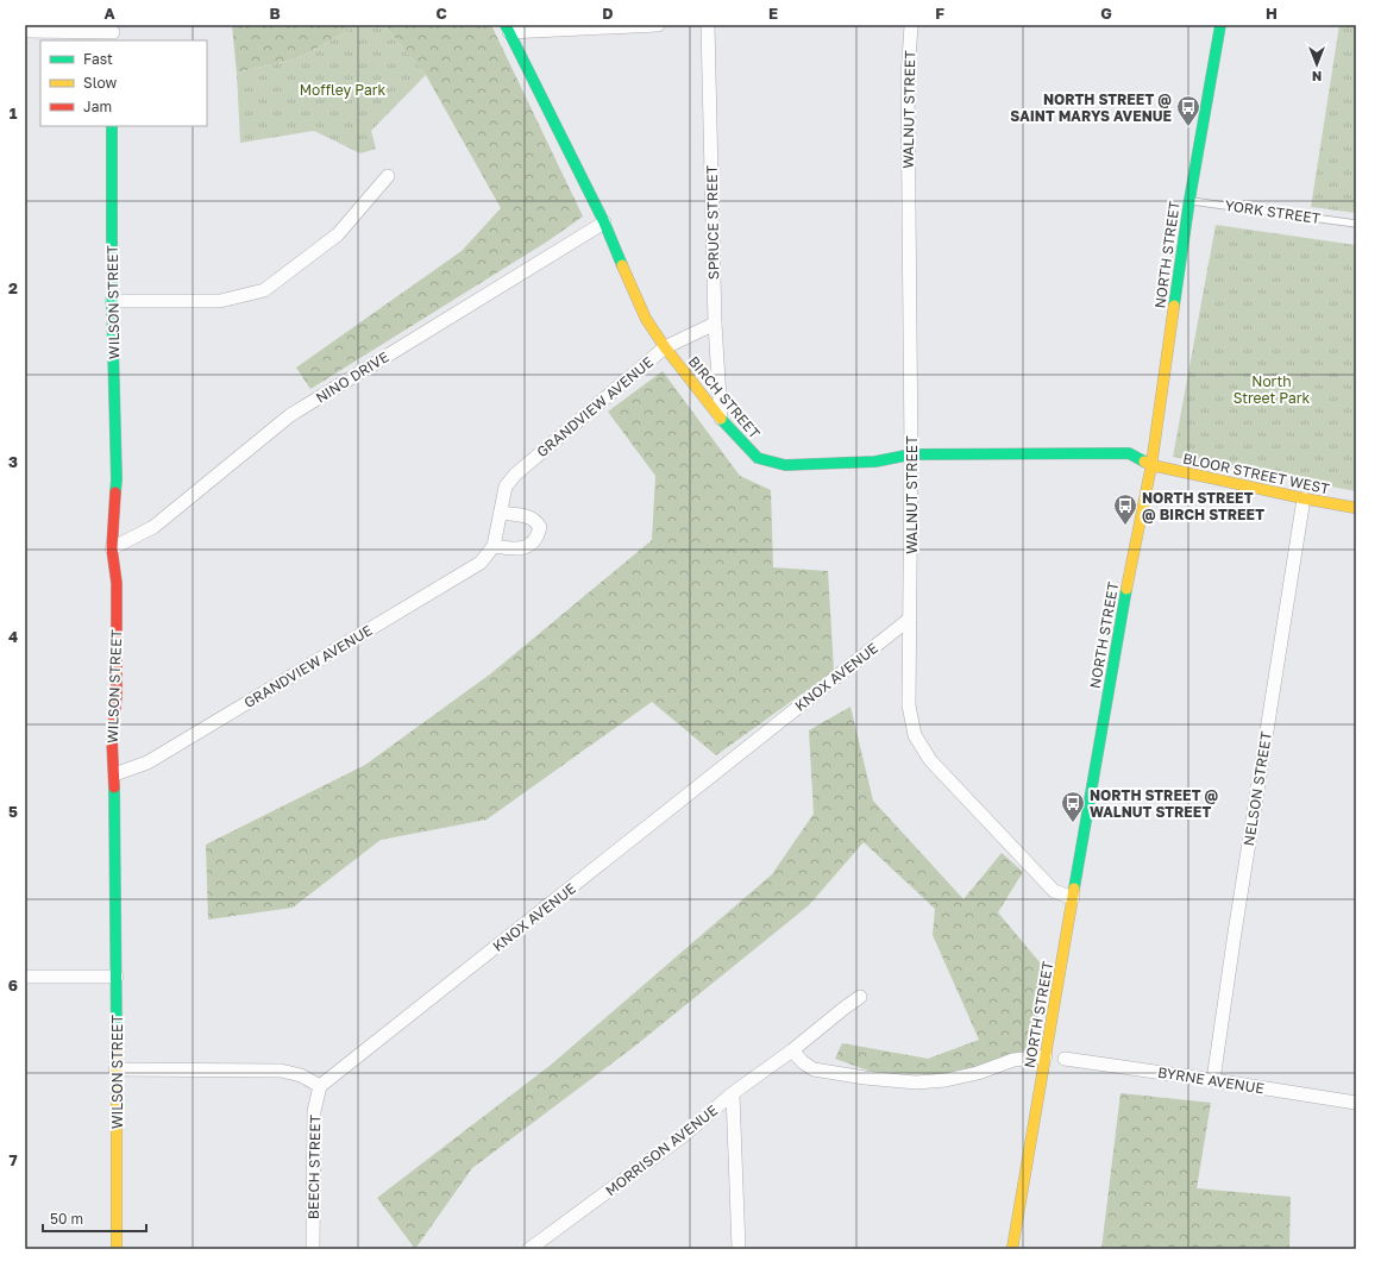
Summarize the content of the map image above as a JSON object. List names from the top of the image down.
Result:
{
  "streets": {
    "street": [
      "WALNUT STREET",
      "SPRUCE STREET",
      "NORTH STREET",
      "WILSON STREET",
      "NINO DRIVE",
      "BIRCH STREET",
      "GRANDVIEW AVENUE",
      "BLOOR STREET WEST",
      "KNOX AVENUE",
      "NELSON STREET",
      "BYRNE AVENUE",
      "MORRISON AVENUE",
      "BEECH STREET"
    ],
    "lane": ["YORK STREET"]
  },
  "crossings": [
    ["WALNUT STREET", "NORTH STREET"],
    ["WALNUT STREET", "BIRCH STREET"],
    ["WALNUT STREET", "KNOX AVENUE"],
    ["YORK STREET", "NORTH STREET"],
    ["SPRUCE STREET", "BIRCH STREET"],
    ["SPRUCE STREET", "GRANDVIEW AVENUE"],
    ["NORTH STREET", "BIRCH STREET"],
    ["NORTH STREET", "BLOOR STREET WEST"],
    ["WILSON STREET", "NINO DRIVE"],
    ["WILSON STREET", "GRANDVIEW AVENUE"],
    ["NINO DRIVE", "BIRCH STREET"],
    ["BIRCH STREET", "GRANDVIEW AVENUE"],
    ["BIRCH STREET", "BLOOR STREET WEST"],
    ["BLOOR STREET WEST", "NELSON STREET"],
    ["KNOX AVENUE", "BEECH STREET"],
    ["NELSON STREET", "BYRNE AVENUE"]
  ],
  "parks": ["Moffley Park", "North Street Park"],
  "places": {
    "bus stop": ["NORTH STREET @ SAINT MARYS AVENUE", "NORTH STREET @ BIRCH STREET", "NORTH STREET @ WALNUT STREET"]
  },
  "legend": ["Fast", "Slow", "Jam"],
  "scale_bar": "50 m",
  "north": "bottom",
  "grid": {
    "columns": [
      "A",
      "B",
      "C",
      "D",
      "E",
      "F",
      "G",
      "H"
    ],
    "rows": [
      "1",
      "2",
      "3",
      "4",
      "5",
      "6",
      "7"
    ]
  }
}
